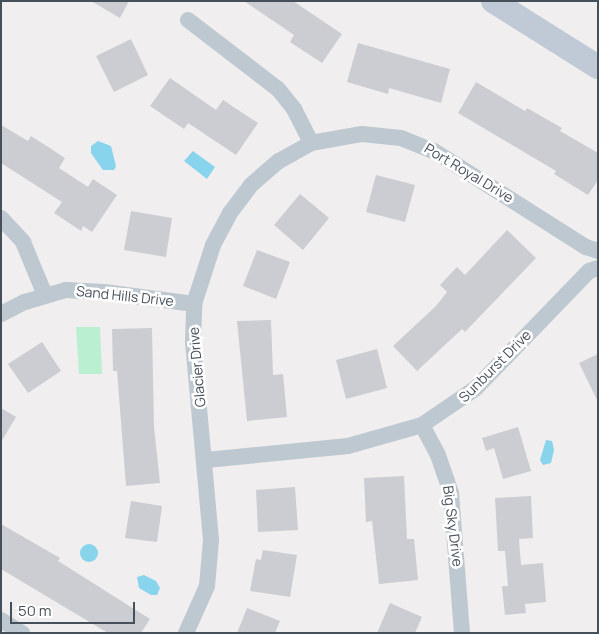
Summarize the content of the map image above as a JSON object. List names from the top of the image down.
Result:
{
  "streets": {
    "street": [
      "Port Royal Drive",
      "Sand Hills Drive",
      "Sunburst Drive",
      "Glacier Drive",
      "Big Sky Drive"
    ]
  },
  "crossings": [
    ["Port Royal Drive", "Sunburst Drive"],
    ["Port Royal Drive", "Glacier Drive"],
    ["Sand Hills Drive", "Glacier Drive"],
    ["Sunburst Drive", "Glacier Drive"],
    ["Sunburst Drive", "Big Sky Drive"]
  ],
  "scale_bar": "50 m"
}
